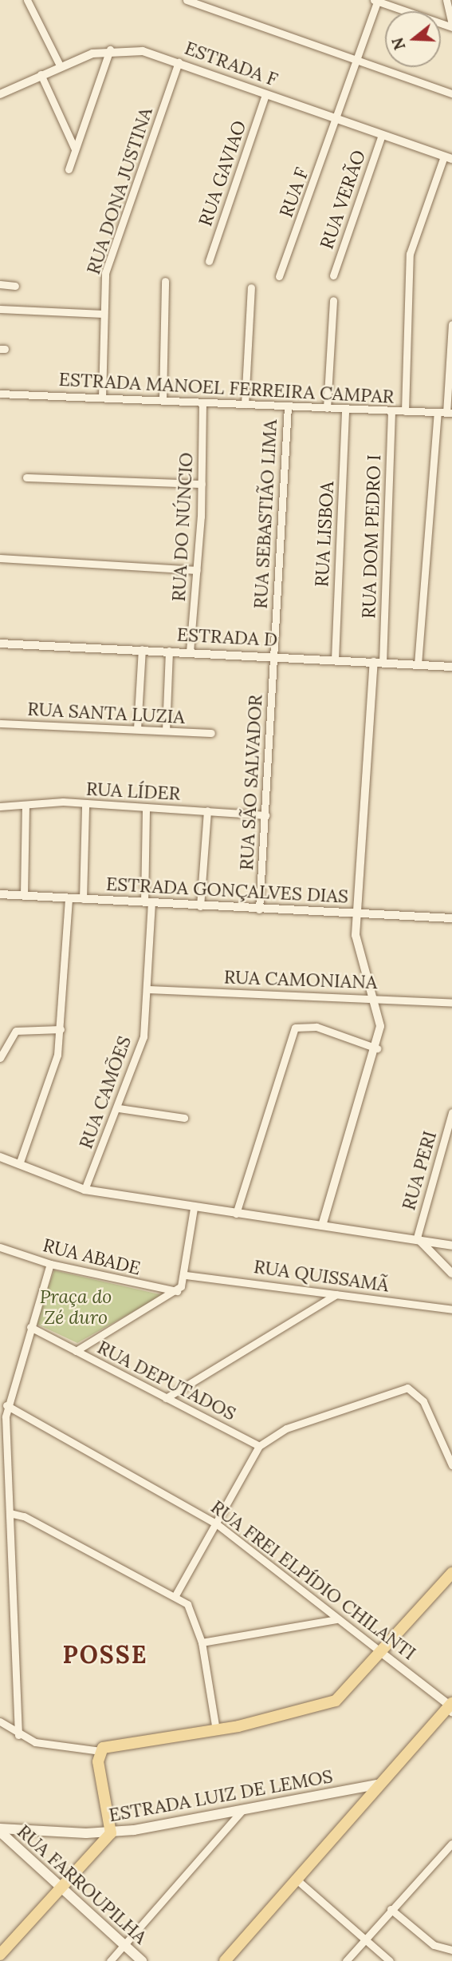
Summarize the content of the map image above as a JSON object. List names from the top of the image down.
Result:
{
  "streets": {
    "main road": ["ESTRADA LUIZ DE LEMOS", "RUA FARROUPILHA"],
    "street": [
      "ESTRADA F",
      "RUA GAVIAO",
      "RUA DONA JUSTINA",
      "RUA F",
      "RUA VERÃO",
      "ESTRADA MANOEL FERREIRA CAMPAR",
      "RUA SEBASTIÃO LIMA",
      "RUA DO NÚNCIO",
      "RUA LISBOA",
      "RUA DOM PEDRO I",
      "ESTRADA D",
      "RUA SANTA LUZIA",
      "RUA SÃO SALVADOR",
      "RUA LÍDER",
      "ESTRADA GONÇALVES DIAS",
      "RUA CAMONIANA",
      "RUA CAMÕES",
      "RUA PERI",
      "RUA ABADE",
      "RUA QUISSAMÃ",
      "RUA DEPUTADOS",
      "RUA FREI ELPÍDIO CHILANTI"
    ]
  },
  "crossings": [
    ["ESTRADA F", "RUA GAVIAO"],
    ["ESTRADA F", "RUA DONA JUSTINA"],
    ["ESTRADA F", "RUA F"],
    ["ESTRADA F", "RUA VERÃO"],
    ["RUA DONA JUSTINA", "ESTRADA MANOEL FERREIRA CAMPAR"],
    ["ESTRADA MANOEL FERREIRA CAMPAR", "RUA SEBASTIÃO LIMA"],
    ["ESTRADA MANOEL FERREIRA CAMPAR", "RUA DO NÚNCIO"],
    ["ESTRADA MANOEL FERREIRA CAMPAR", "RUA LISBOA"],
    ["ESTRADA MANOEL FERREIRA CAMPAR", "RUA DOM PEDRO I"],
    ["RUA SEBASTIÃO LIMA", "ESTRADA D"],
    ["RUA SEBASTIÃO LIMA", "RUA SÃO SALVADOR"],
    ["RUA DO NÚNCIO", "ESTRADA D"],
    ["RUA LISBOA", "ESTRADA D"],
    ["RUA DOM PEDRO I", "ESTRADA D"],
    ["ESTRADA D", "RUA SÃO SALVADOR"],
    ["RUA SÃO SALVADOR", "RUA LÍDER"],
    ["RUA SÃO SALVADOR", "ESTRADA GONÇALVES DIAS"],
    ["RUA LÍDER", "RUA CAMÕES"],
    ["ESTRADA GONÇALVES DIAS", "RUA CAMÕES"],
    ["RUA CAMONIANA", "RUA CAMÕES"],
    ["ESTRADA LUIZ DE LEMOS", "RUA FARROUPILHA"]
  ],
  "districts": ["POSSE"],
  "parks": ["Praça do Zé duro"],
  "north": "left"
}
